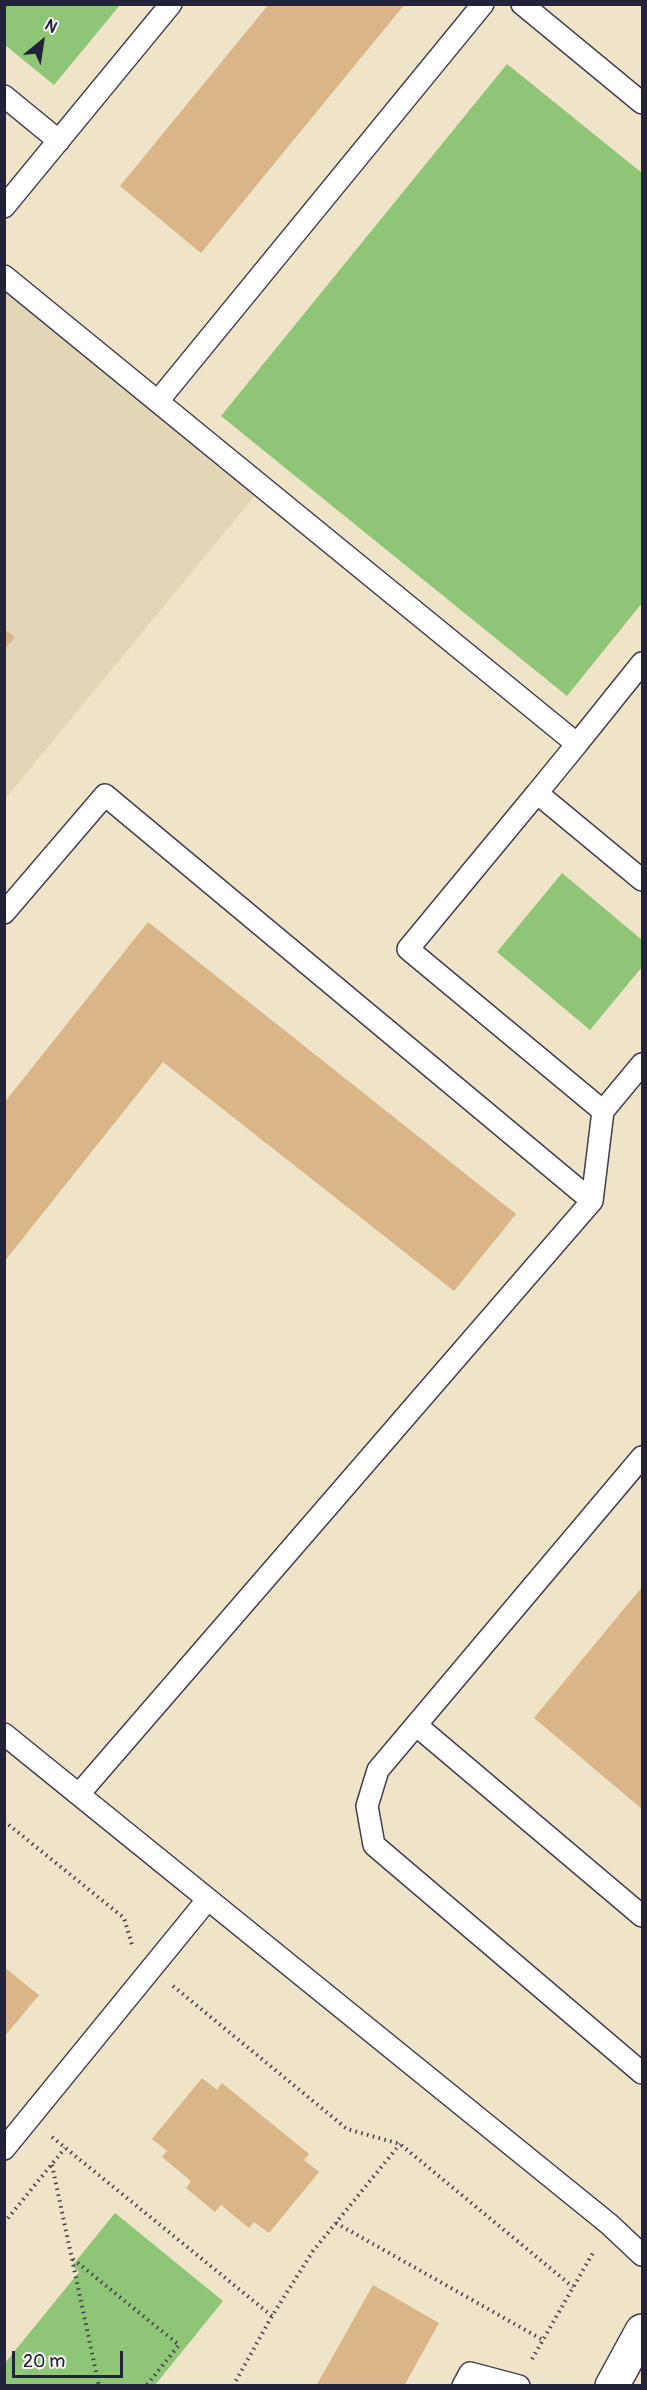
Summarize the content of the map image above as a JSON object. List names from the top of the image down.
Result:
{
  "scale_bar": "20 m",
  "north": "top right"
}
